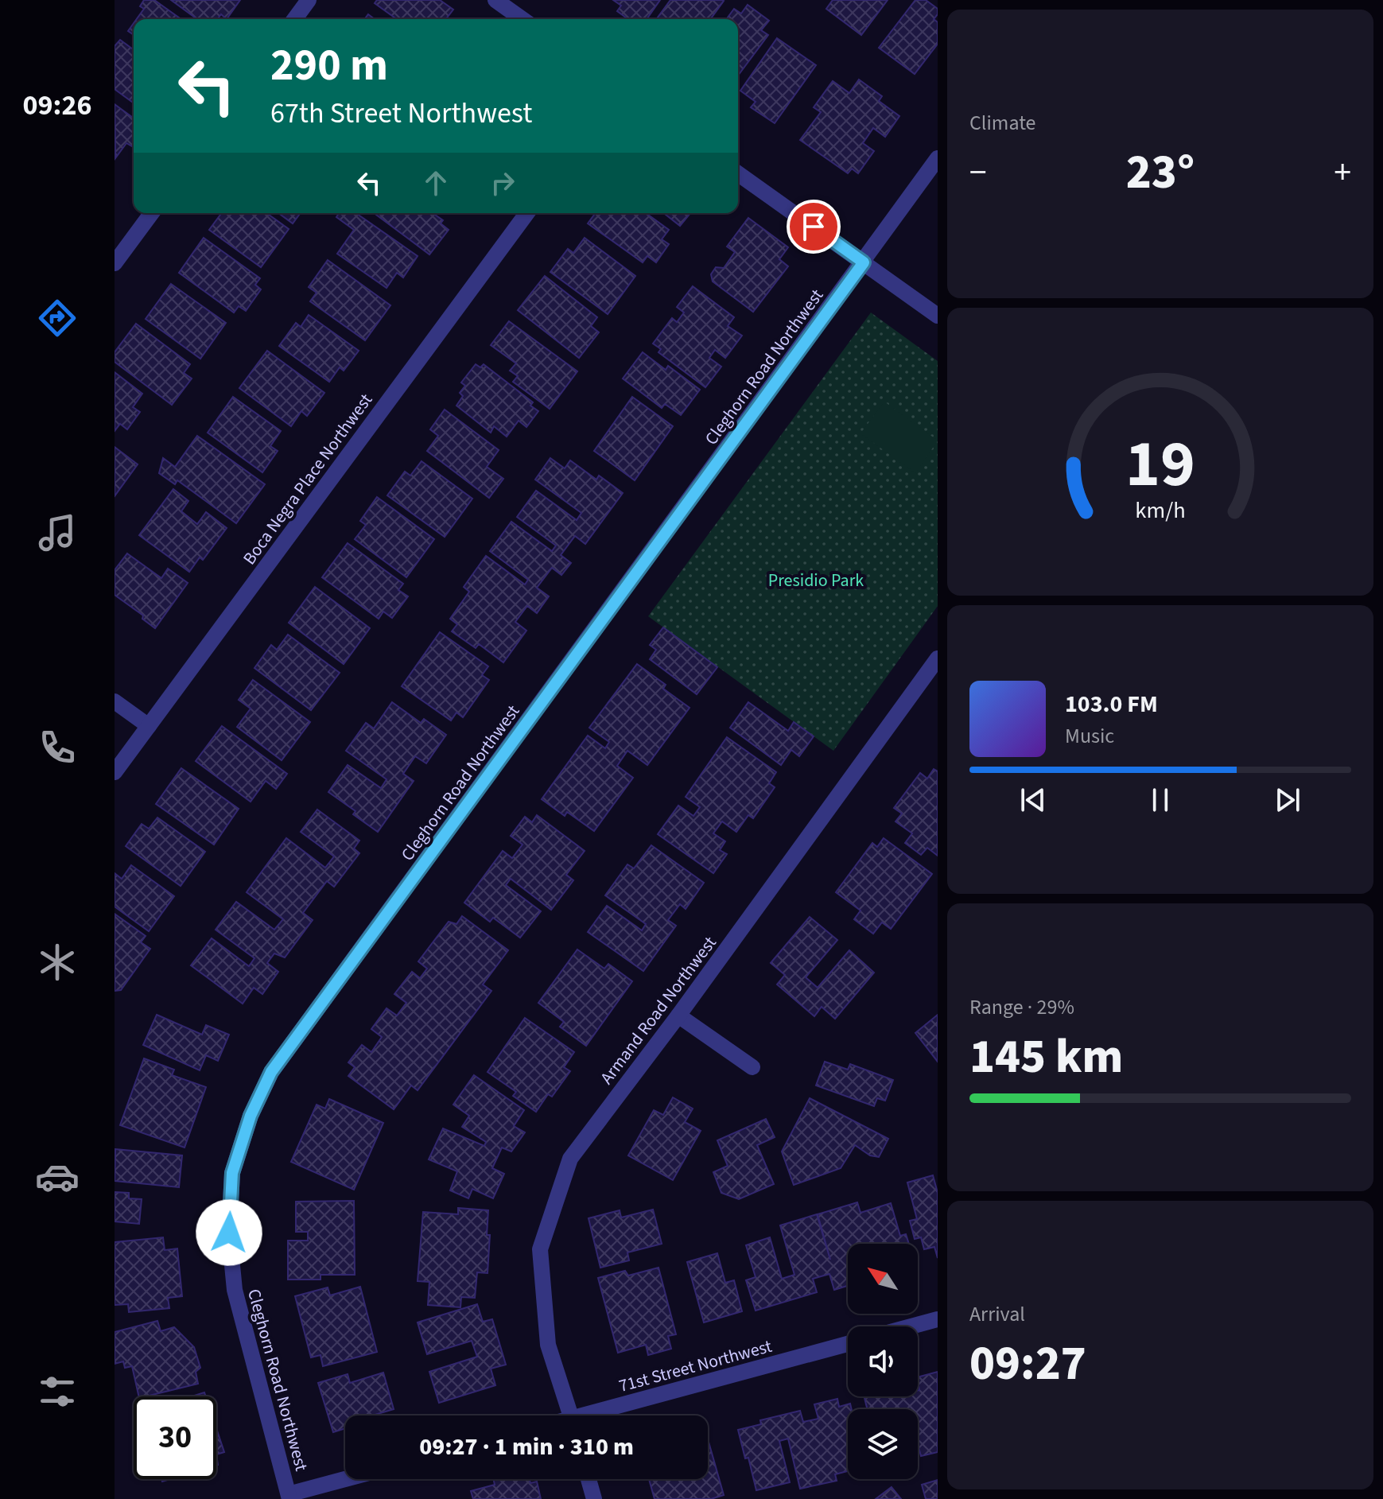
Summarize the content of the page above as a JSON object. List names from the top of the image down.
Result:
{
  "streets": {
    "street": [
      "Cleghorn Road Northwest",
      "Boca Negra Place Northwest",
      "Armand Road Northwest",
      "71st Street Northwest"
    ]
  },
  "parks": ["Presidio Park"],
  "north": "top left",
  "page": {
    "tabs": "09:26",
    "tile": [
      "Climate",
      ["Range · 29%", "145 km"],
      ["Arrival", "09:27"]
    ],
    "turn": ["290 m", "67th Street Northwest"],
    "heat": ["−", "23°", "+"],
    "song": ["103.0 FM", "Music"],
    "limit": "30",
    "trip": "09:27 · 1 min · 310 m",
    "gauge": ["19", "km/h"]
  }
}
